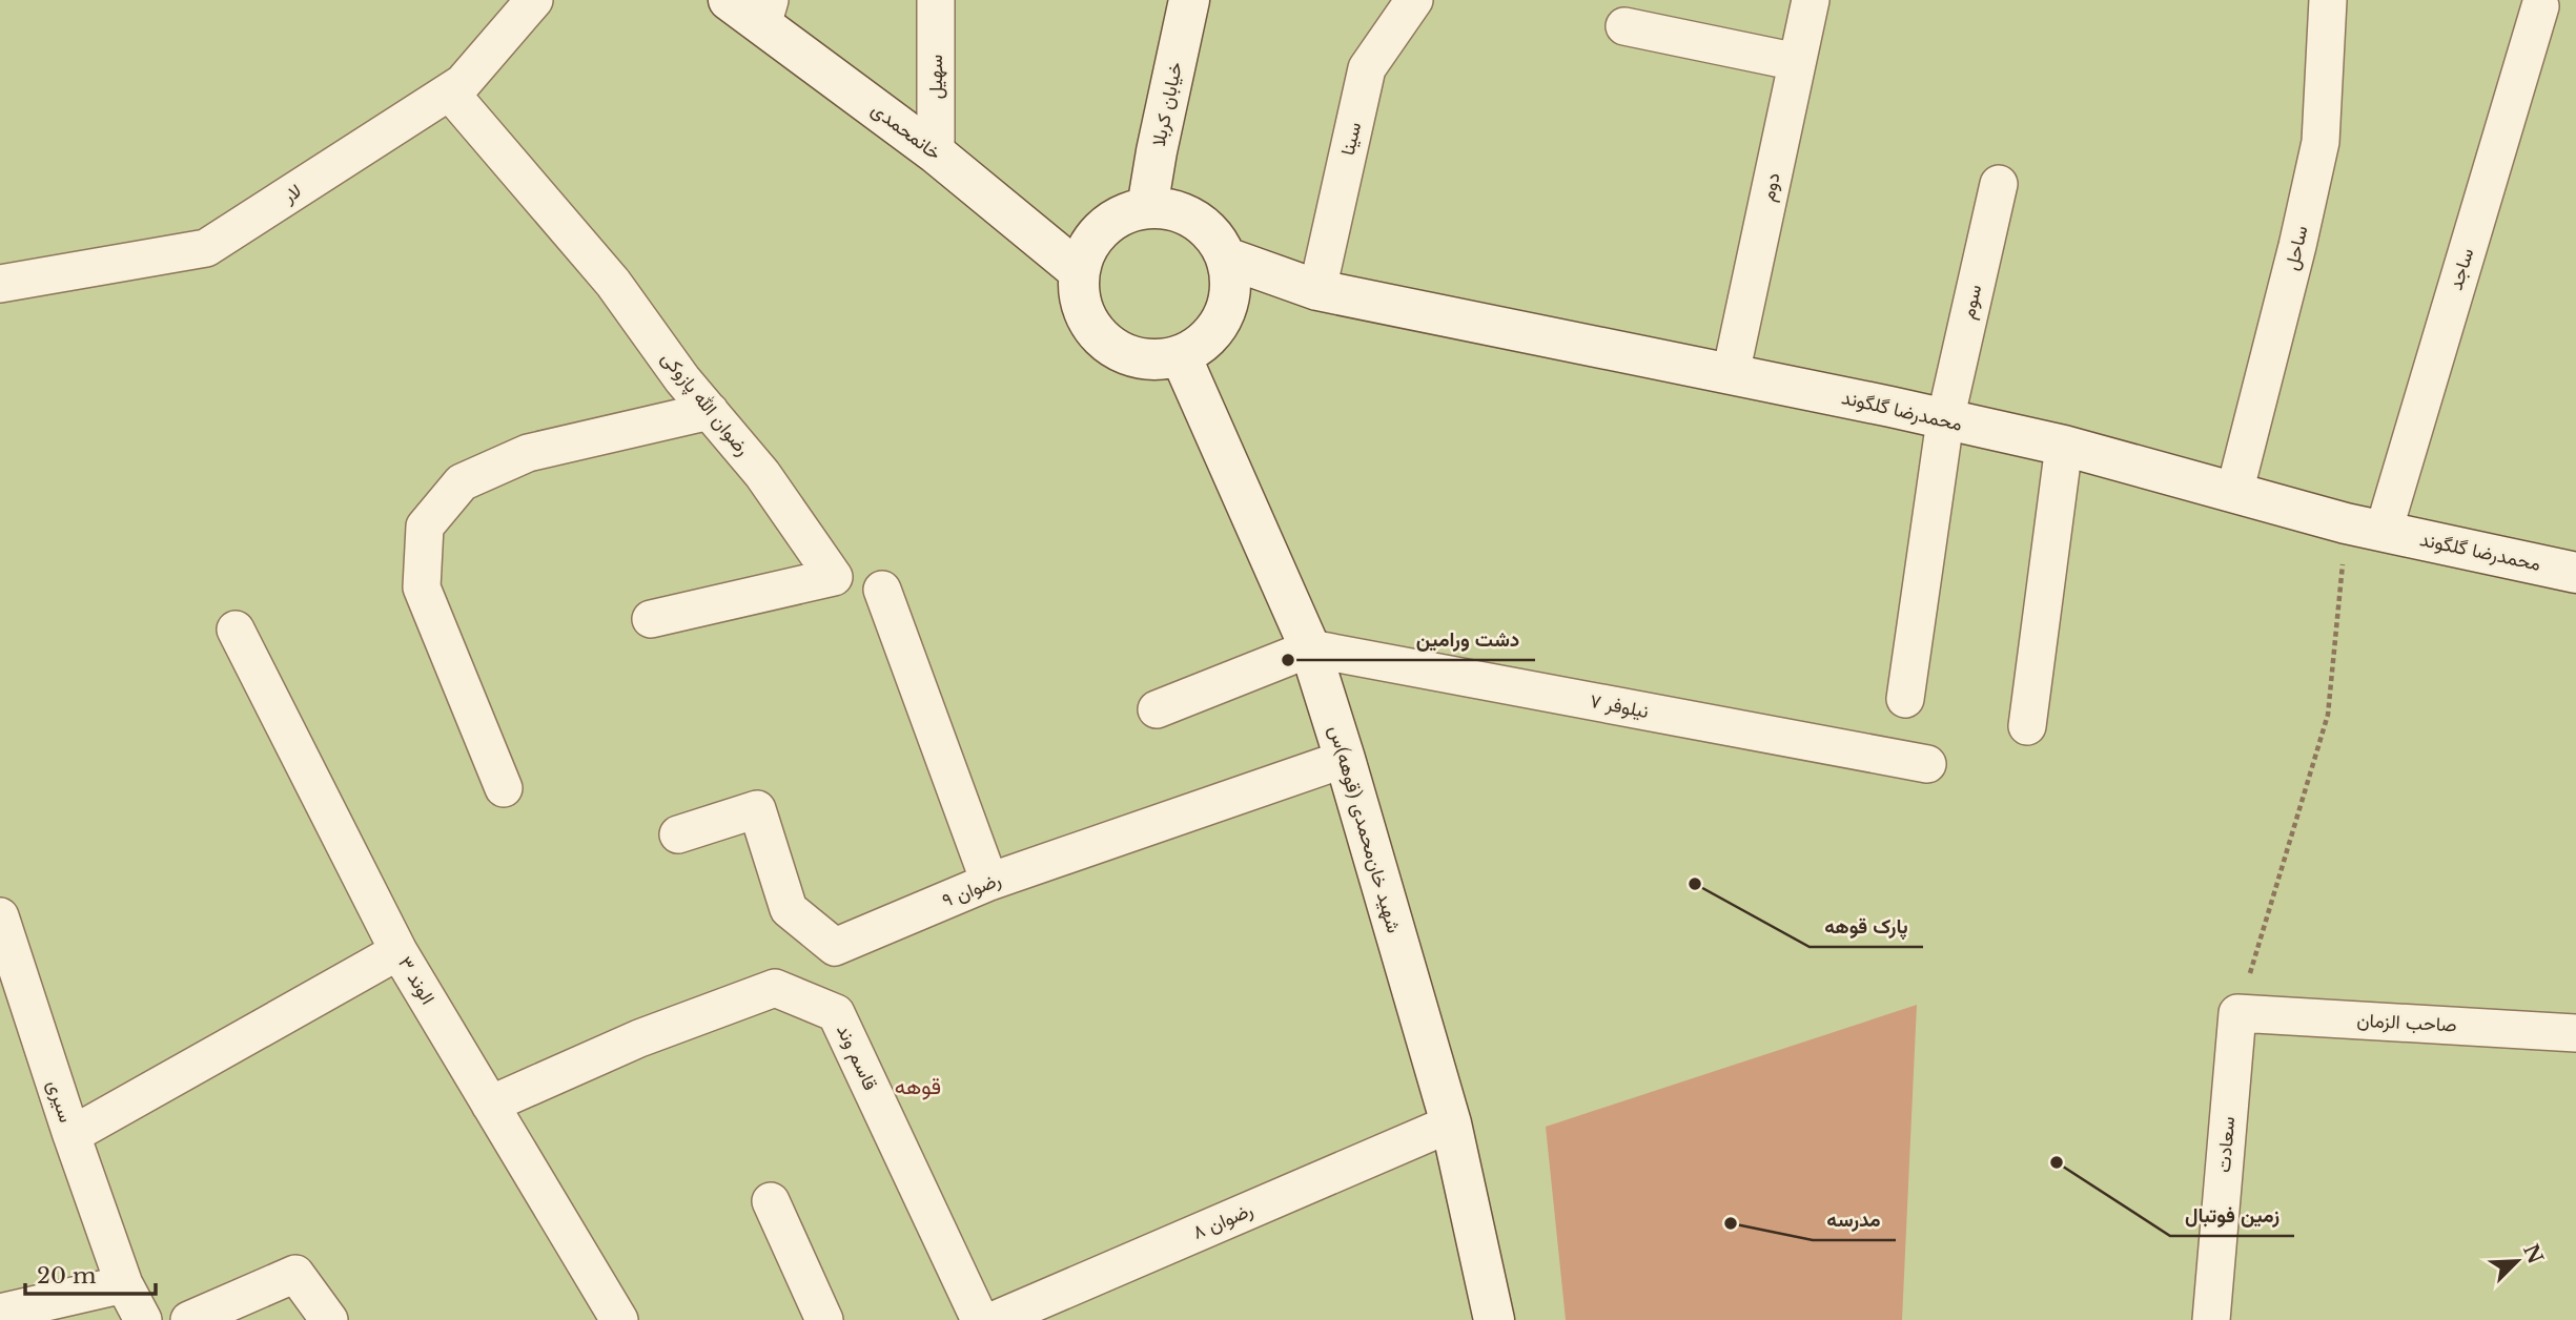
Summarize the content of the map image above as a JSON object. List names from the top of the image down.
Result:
{
  "streets": {
    "main road": [
      "خیابان کربلا",
      "خانمحمدی",
      "محمدرضا گلگوند",
      "شهید خان‌محمدی (قوهه)س"
    ],
    "street": [
      "سهیل",
      "سینا",
      "دوم",
      "لار",
      "ساحل",
      "ساجد",
      "سوم",
      "رضوان الله پازوکی",
      "نیلوفر ۷",
      "رضوان ۹",
      "الوند ۳",
      "صاحب الزمان",
      "قاسم وند",
      "سیری",
      "سعادت",
      "رضوان ۸"
    ]
  },
  "crossings": [
    ["سهیل", "خانمحمدی"],
    ["خیابان کربلا", "خانمحمدی"],
    ["خیابان کربلا", "محمدرضا گلگوند"],
    ["خیابان کربلا", "شهید خان‌محمدی (قوهه)س"],
    ["خانمحمدی", "محمدرضا گلگوند"],
    ["خانمحمدی", "شهید خان‌محمدی (قوهه)س"],
    ["سینا", "محمدرضا گلگوند"],
    ["دوم", "محمدرضا گلگوند"],
    ["لار", "رضوان الله پازوکی"],
    ["ساحل", "محمدرضا گلگوند"],
    ["ساجد", "محمدرضا گلگوند"],
    ["سوم", "محمدرضا گلگوند"],
    ["محمدرضا گلگوند", "شهید خان‌محمدی (قوهه)س"],
    ["نیلوفر ۷", "شهید خان‌محمدی (قوهه)س"],
    ["شهید خان‌محمدی (قوهه)س", "رضوان ۹"],
    ["شهید خان‌محمدی (قوهه)س", "رضوان ۸"],
    ["الوند ۳", "قاسم وند"],
    ["صاحب الزمان", "سعادت"]
  ],
  "districts": ["قوهه"],
  "places": [
    "دشت ورامین",
    "پارک قوهه",
    "زمین فوتبال",
    "مدرسه"
  ],
  "scale_bar": "20 m",
  "north": "top right"
}
